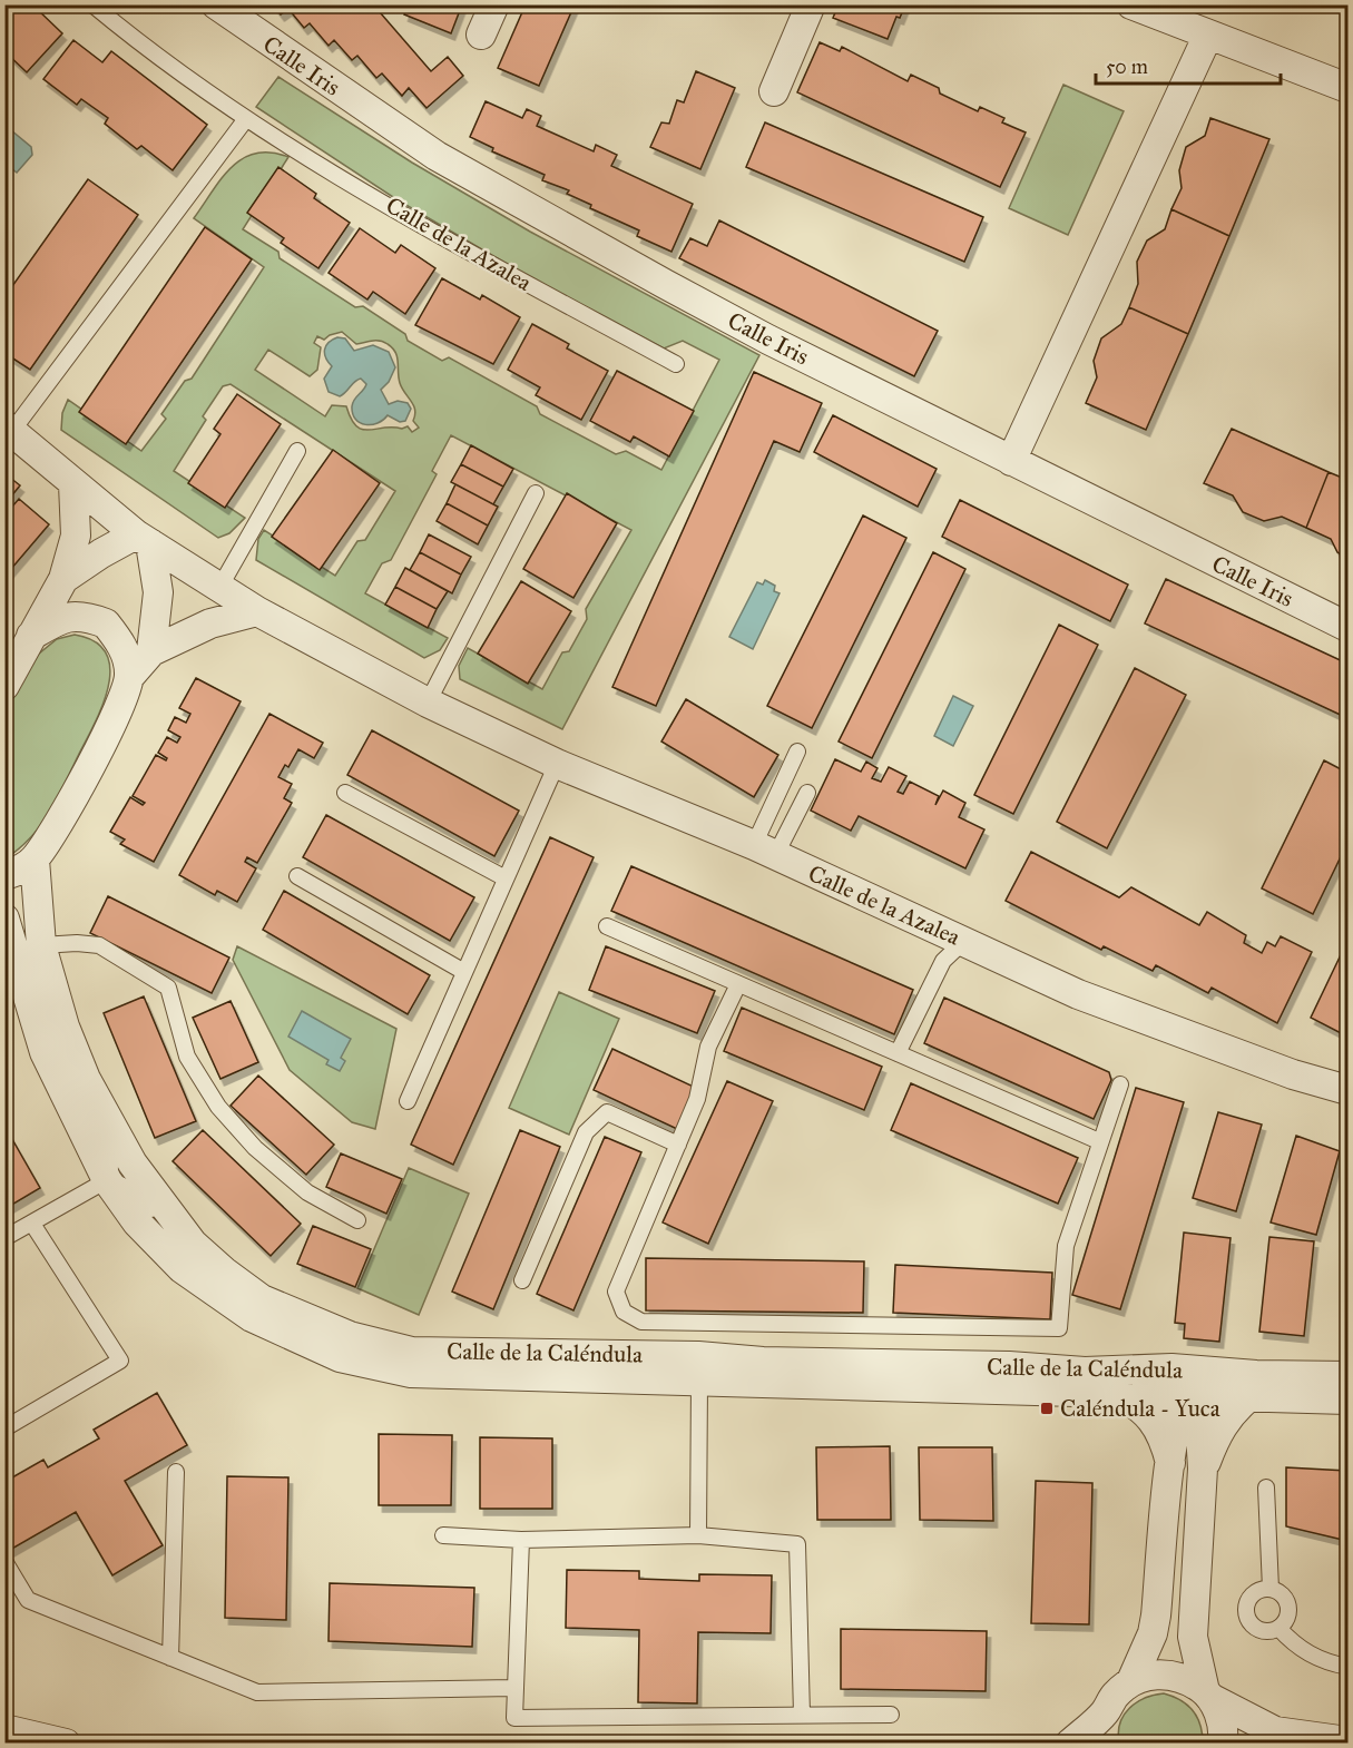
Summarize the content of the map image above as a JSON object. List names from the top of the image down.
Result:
{
  "streets": {
    "street": ["Calle Iris", "Calle de la Azalea", "Calle de la Caléndula"]
  },
  "places": {
    "transit": ["Caléndula - Yuca"]
  },
  "scale_bar": "50 m"
}
